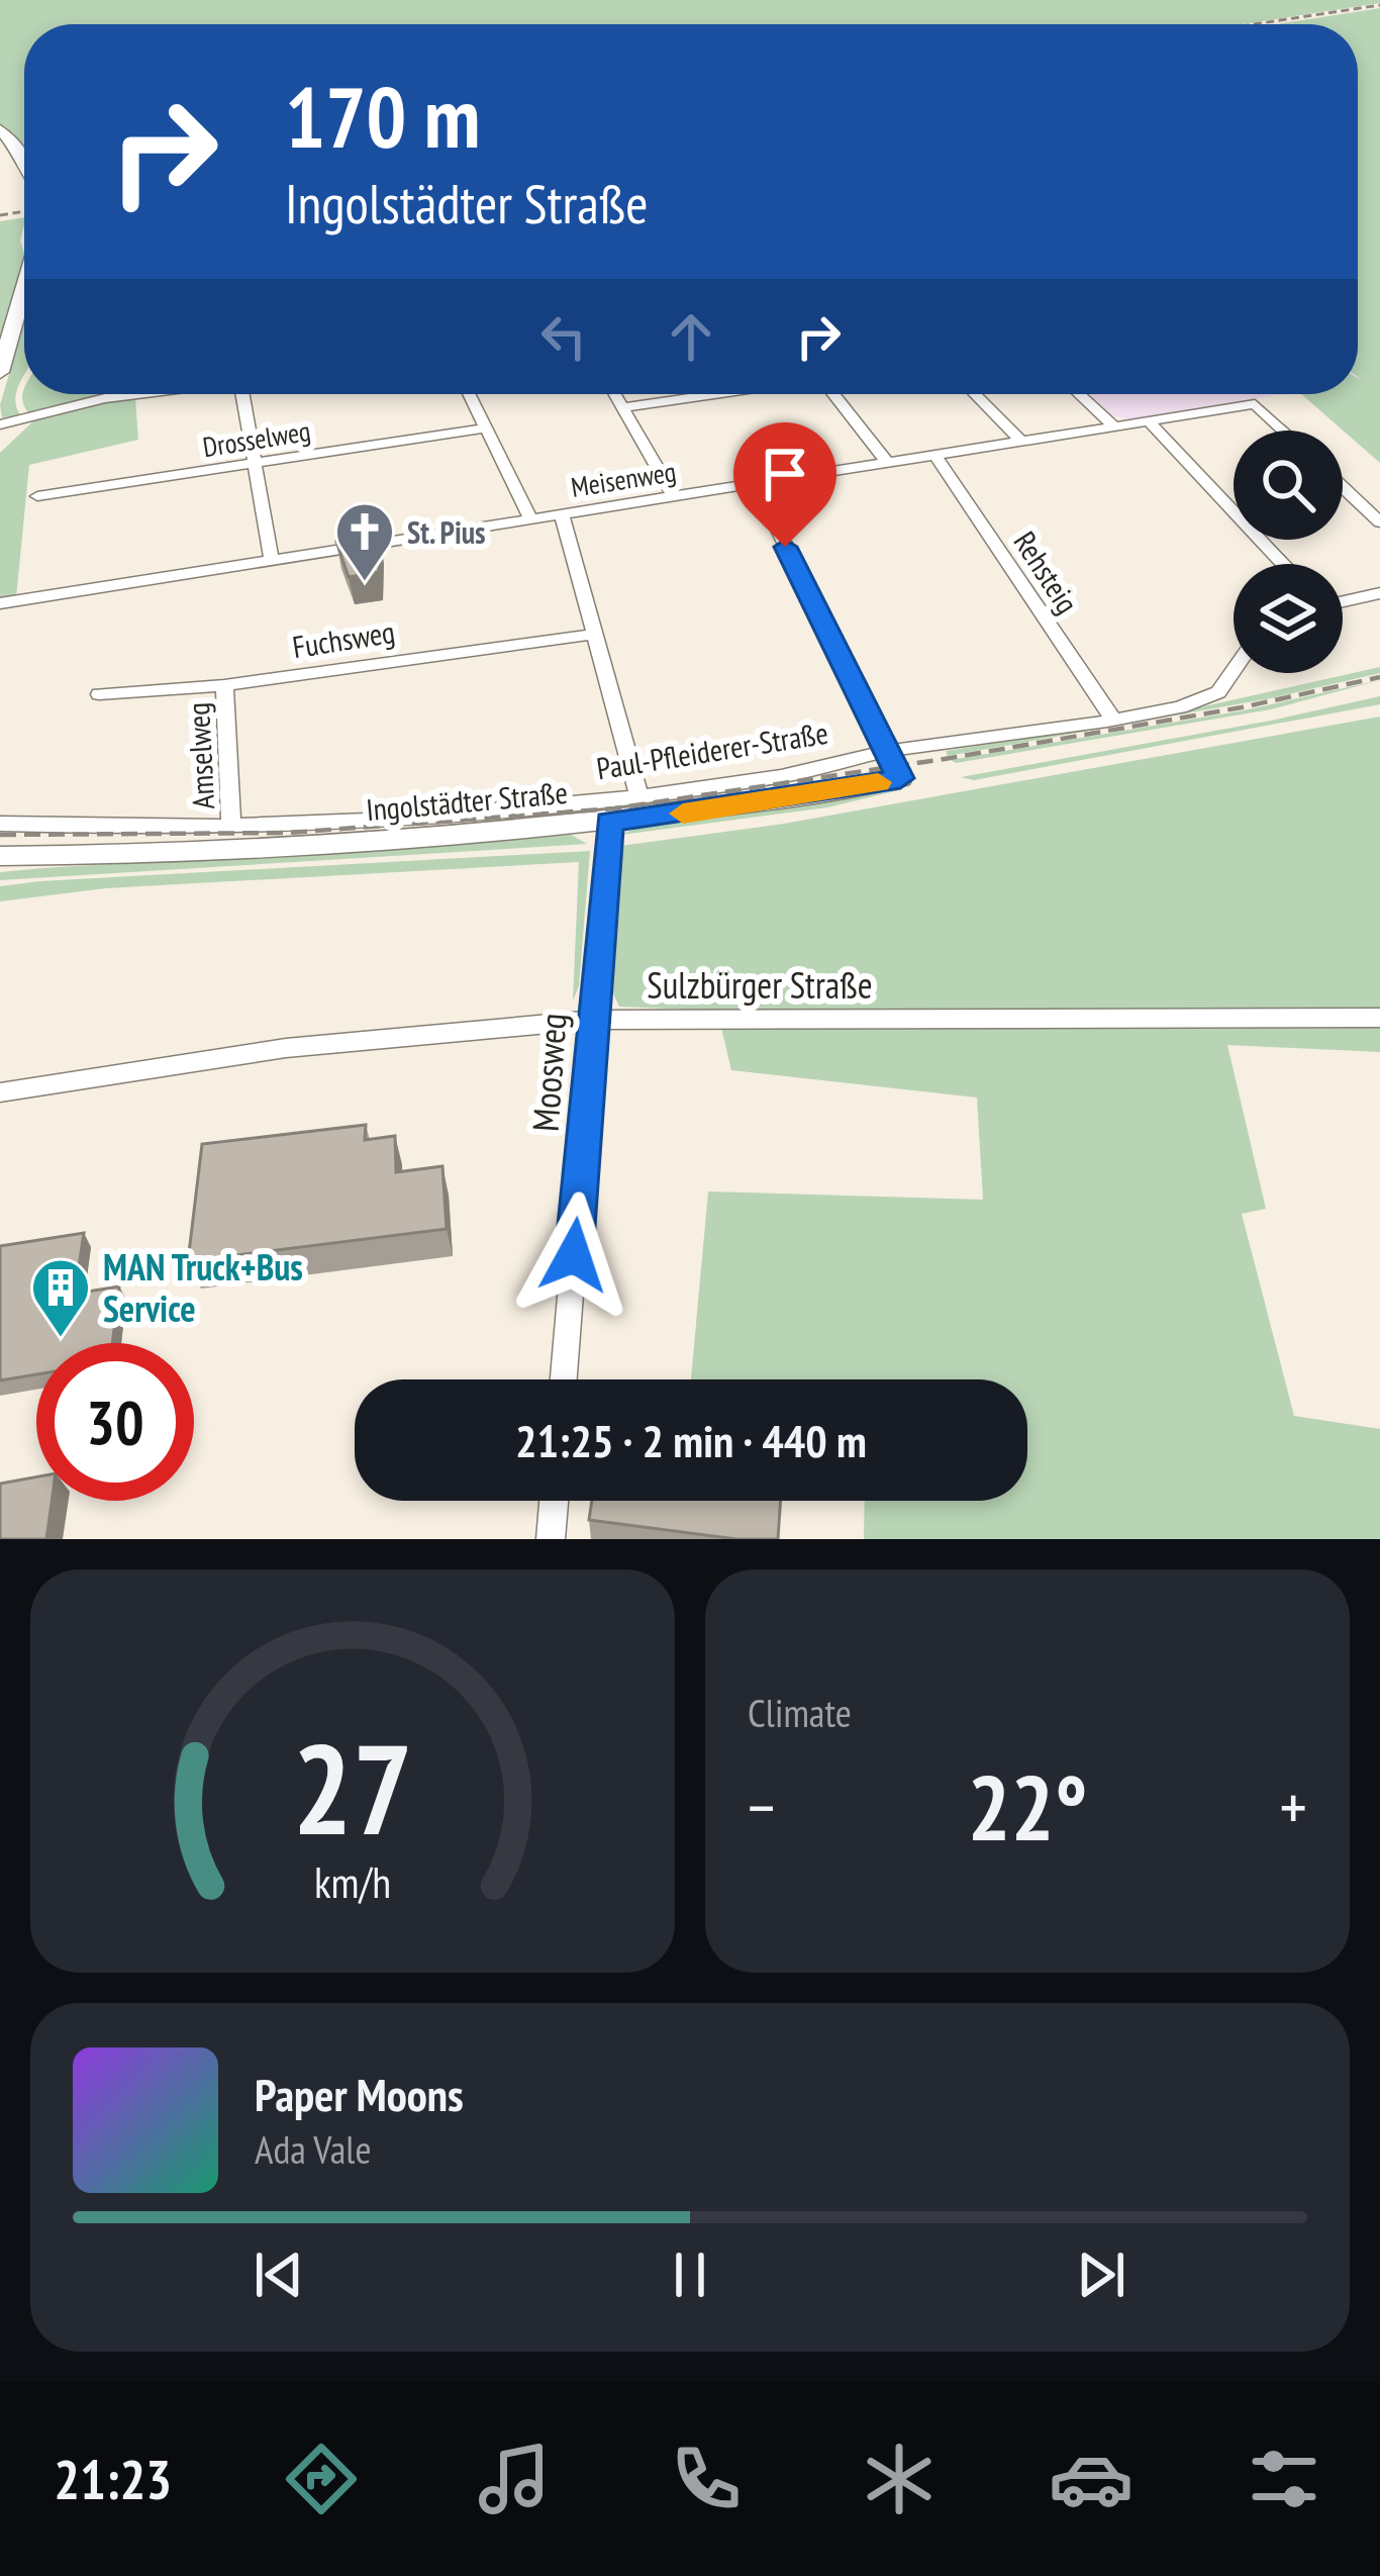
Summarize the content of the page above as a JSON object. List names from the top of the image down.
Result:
{
  "streets": {
    "street": [
      "Drosselweg",
      "Meisenweg",
      "Rehsteig",
      "Fuchsweg",
      "Paul-Pfleiderer-Straße",
      "Amselweg",
      "Ingolstädter Straße",
      "Sulzbürger Straße",
      "Moosweg"
    ]
  },
  "crossings": [
    ["Meisenweg", "Rehsteig"],
    ["Rehsteig", "Paul-Pfleiderer-Straße"],
    ["Fuchsweg", "Amselweg"],
    ["Paul-Pfleiderer-Straße", "Amselweg"],
    ["Ingolstädter Straße", "Moosweg"],
    ["Sulzbürger Straße", "Moosweg"]
  ],
  "places": {
    "church": ["St. Pius"],
    "building": ["MAN Truck+Bus Service"]
  },
  "page": {
    "turn": ["170 m", "Ingolstädter Straße"],
    "limit": "30",
    "trip": "21:25 · 2 min · 440 m",
    "tile": "Climate",
    "heat": ["−", "22°", "+"],
    "song": ["Paper Moons", "Ada Vale"],
    "tabs": "21:23",
    "gauge": ["27", "km/h"]
  }
}
